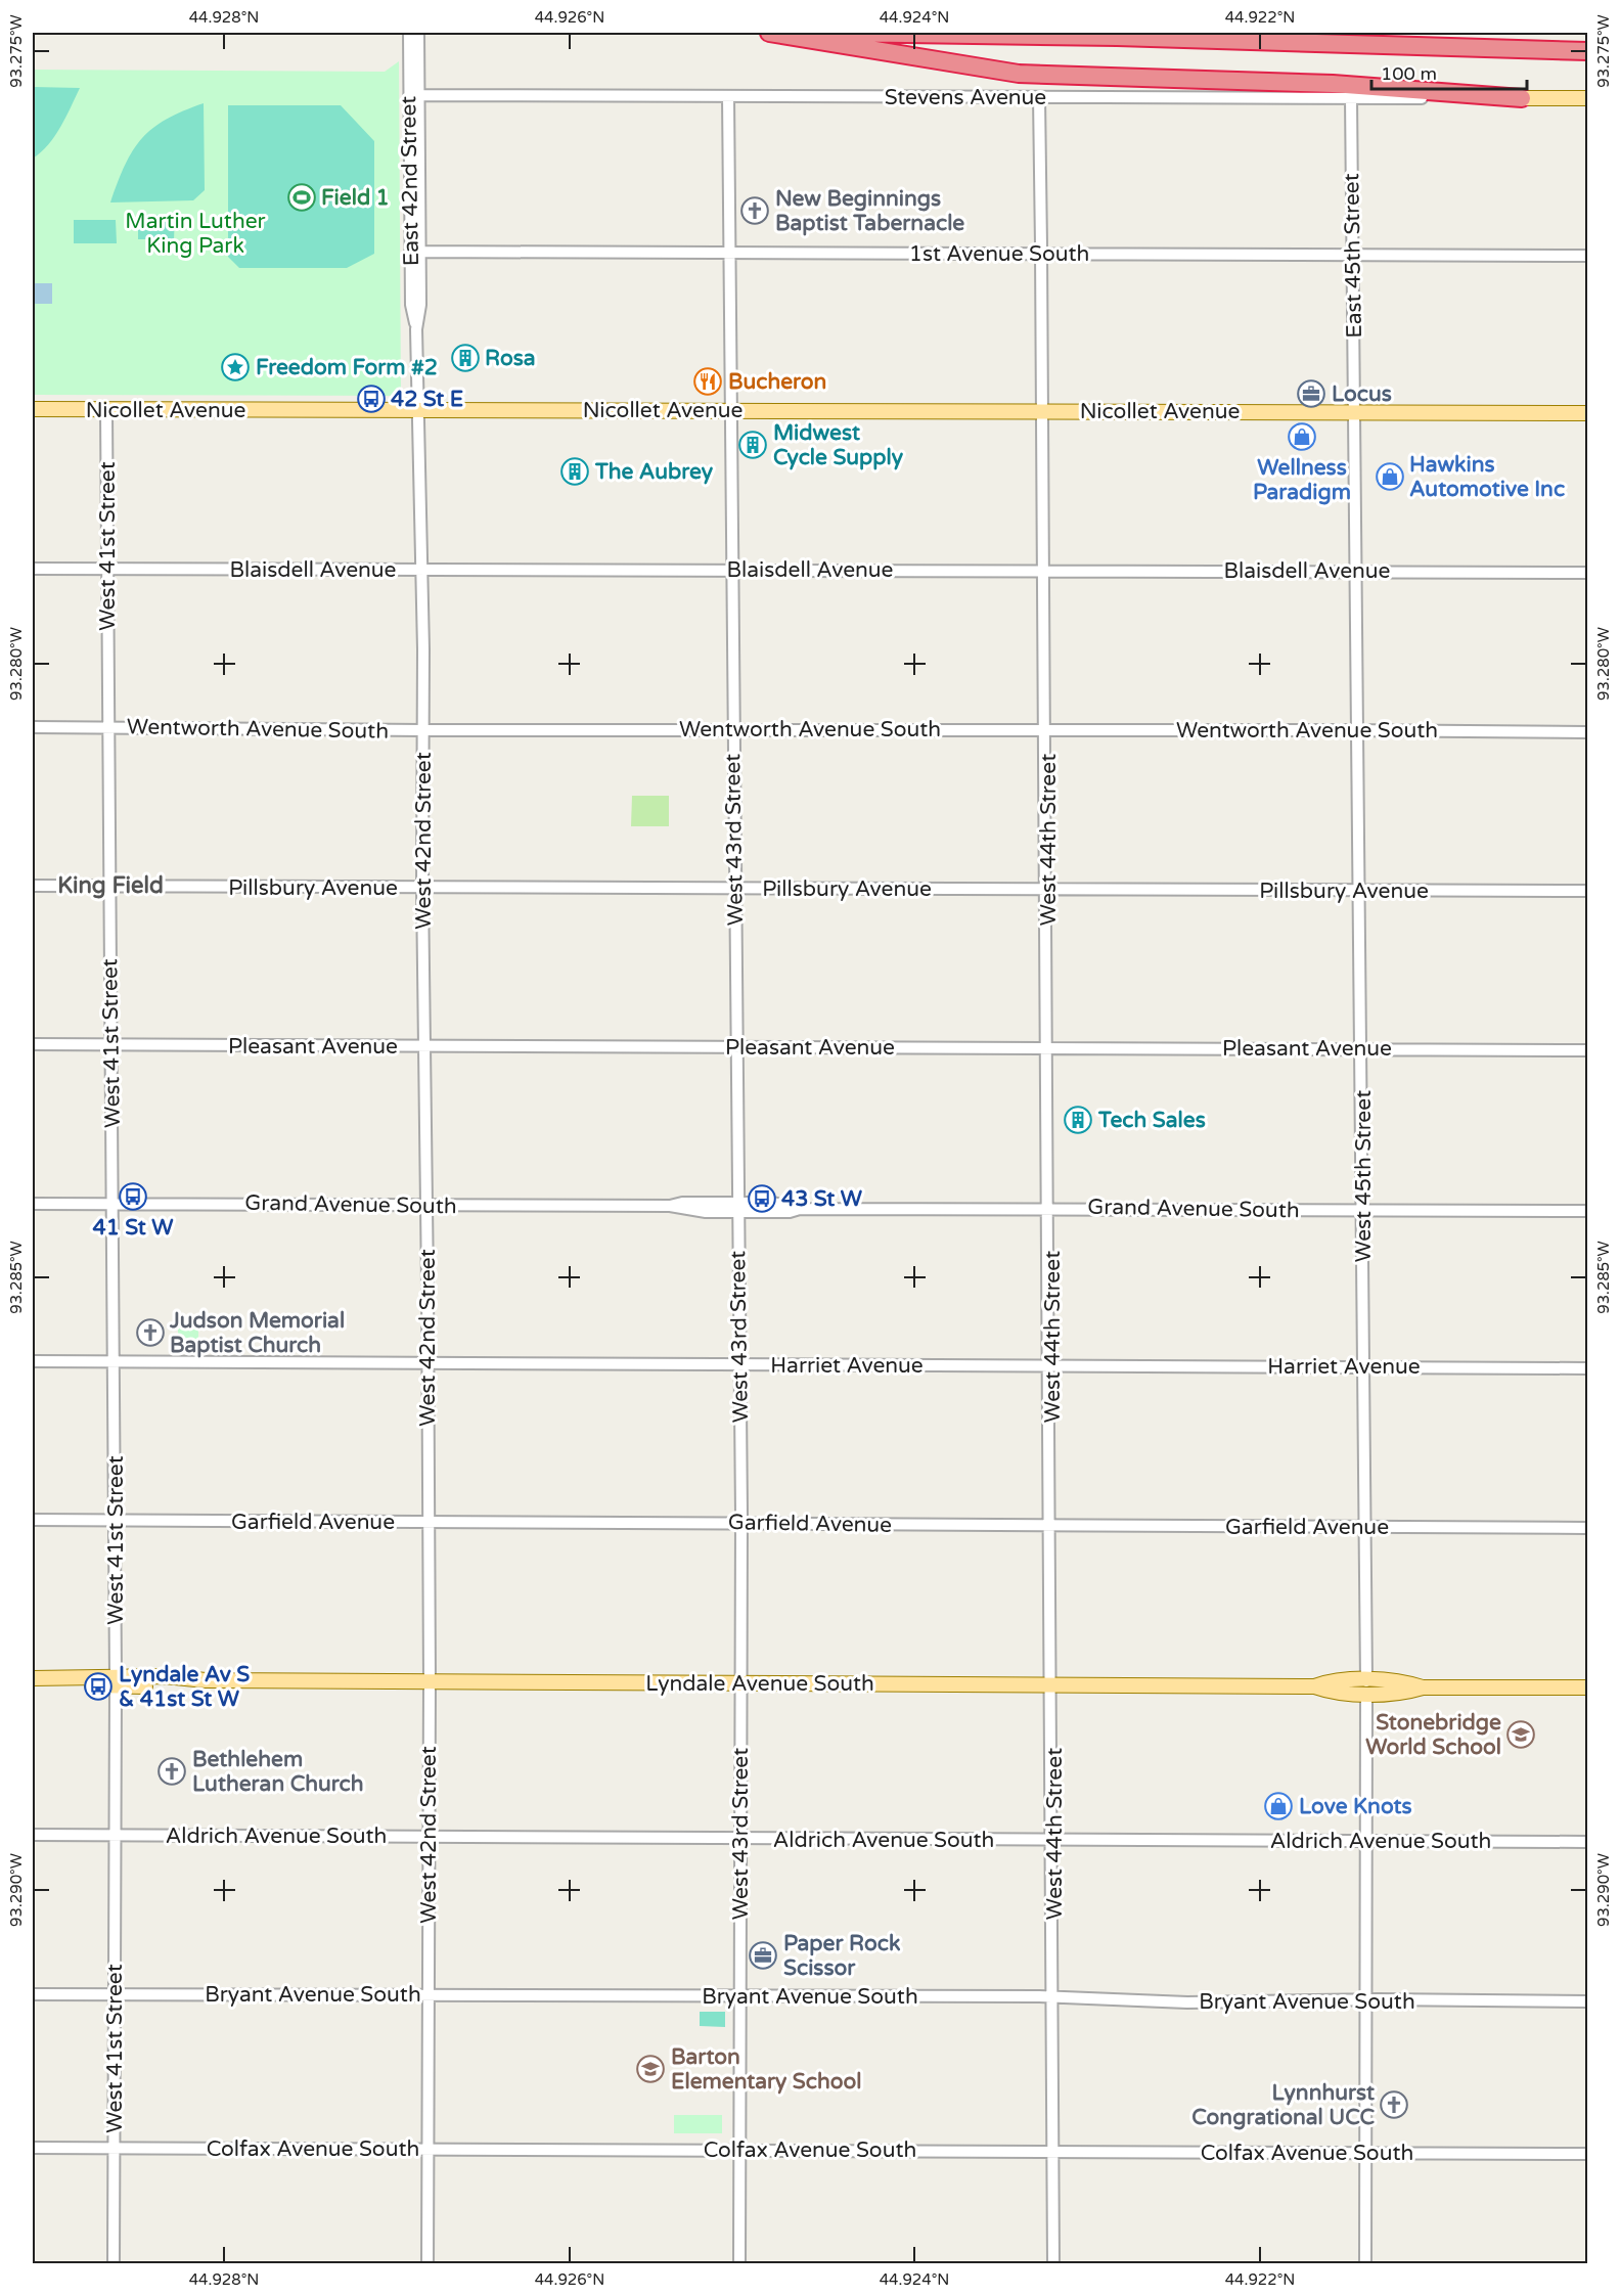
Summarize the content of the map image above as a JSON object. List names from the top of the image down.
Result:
{
  "streets": {
    "main road": ["Nicollet Avenue", "Lyndale Avenue South"],
    "street": [
      "Stevens Avenue",
      "East 42nd Street",
      "1st Avenue South",
      "East 45th Street",
      "West 41st Street",
      "Blaisdell Avenue",
      "Wentworth Avenue South",
      "West 43rd Street",
      "West 44th Street",
      "West 42nd Street",
      "Pillsbury Avenue",
      "Pleasant Avenue",
      "West 45th Street",
      "Grand Avenue South",
      "Harriet Avenue",
      "Garfield Avenue",
      "Aldrich Avenue South",
      "Bryant Avenue South",
      "Colfax Avenue South"
    ]
  },
  "crossings": [
    ["Stevens Avenue", "East 42nd Street"],
    ["Stevens Avenue", "East 45th Street"],
    ["Stevens Avenue", "West 43rd Street"],
    ["Stevens Avenue", "West 44th Street"],
    ["East 42nd Street", "1st Avenue South"],
    ["East 42nd Street", "Nicollet Avenue"],
    ["East 42nd Street", "West 42nd Street"],
    ["1st Avenue South", "East 45th Street"],
    ["1st Avenue South", "West 43rd Street"],
    ["1st Avenue South", "West 44th Street"],
    ["East 45th Street", "Nicollet Avenue"],
    ["East 45th Street", "West 45th Street"],
    ["Nicollet Avenue", "West 41st Street"],
    ["Nicollet Avenue", "West 43rd Street"],
    ["Nicollet Avenue", "West 44th Street"],
    ["Nicollet Avenue", "West 42nd Street"],
    ["Nicollet Avenue", "West 45th Street"],
    ["West 41st Street", "Blaisdell Avenue"],
    ["West 41st Street", "Wentworth Avenue South"],
    ["West 41st Street", "Pillsbury Avenue"],
    ["West 41st Street", "Pleasant Avenue"],
    ["West 41st Street", "Grand Avenue South"],
    ["West 41st Street", "Harriet Avenue"],
    ["West 41st Street", "Garfield Avenue"],
    ["West 41st Street", "Lyndale Avenue South"],
    ["West 41st Street", "Aldrich Avenue South"],
    ["West 41st Street", "Bryant Avenue South"],
    ["West 41st Street", "Colfax Avenue South"],
    ["Blaisdell Avenue", "West 43rd Street"],
    ["Blaisdell Avenue", "West 44th Street"],
    ["Blaisdell Avenue", "West 42nd Street"],
    ["Blaisdell Avenue", "West 45th Street"],
    ["Wentworth Avenue South", "West 43rd Street"],
    ["Wentworth Avenue South", "West 44th Street"],
    ["Wentworth Avenue South", "West 42nd Street"],
    ["Wentworth Avenue South", "West 45th Street"],
    ["West 43rd Street", "Pillsbury Avenue"],
    ["West 43rd Street", "Pleasant Avenue"],
    ["West 43rd Street", "Grand Avenue South"],
    ["West 43rd Street", "Harriet Avenue"],
    ["West 43rd Street", "Garfield Avenue"],
    ["West 43rd Street", "Lyndale Avenue South"],
    ["West 43rd Street", "Aldrich Avenue South"],
    ["West 43rd Street", "Bryant Avenue South"],
    ["West 43rd Street", "Colfax Avenue South"],
    ["West 44th Street", "Pillsbury Avenue"],
    ["West 44th Street", "Pleasant Avenue"],
    ["West 44th Street", "Grand Avenue South"],
    ["West 44th Street", "Harriet Avenue"],
    ["West 44th Street", "Garfield Avenue"],
    ["West 44th Street", "Lyndale Avenue South"],
    ["West 44th Street", "Aldrich Avenue South"],
    ["West 44th Street", "Bryant Avenue South"],
    ["West 44th Street", "Colfax Avenue South"],
    ["West 42nd Street", "Pillsbury Avenue"],
    ["West 42nd Street", "Pleasant Avenue"],
    ["West 42nd Street", "Grand Avenue South"],
    ["West 42nd Street", "Harriet Avenue"],
    ["West 42nd Street", "Garfield Avenue"],
    ["West 42nd Street", "Lyndale Avenue South"],
    ["West 42nd Street", "Aldrich Avenue South"],
    ["West 42nd Street", "Bryant Avenue South"],
    ["West 42nd Street", "Colfax Avenue South"],
    ["Pillsbury Avenue", "West 45th Street"],
    ["Pleasant Avenue", "West 45th Street"],
    ["West 45th Street", "Grand Avenue South"],
    ["West 45th Street", "Harriet Avenue"],
    ["West 45th Street", "Garfield Avenue"],
    ["West 45th Street", "Lyndale Avenue South"],
    ["West 45th Street", "Aldrich Avenue South"],
    ["West 45th Street", "Bryant Avenue South"],
    ["West 45th Street", "Colfax Avenue South"]
  ],
  "districts": ["King Field"],
  "parks": ["Martin Luther King Park"],
  "places": {
    "sports": ["Field 1"],
    "church": [
      "New Beginnings Baptist Tabernacle",
      "Judson Memorial Baptist Church",
      "Bethlehem Lutheran Church",
      "Lynnhurst Congrational UCC"
    ],
    "building": [
      "Rosa",
      "Midwest Cycle Supply",
      "The Aubrey",
      "Tech Sales"
    ],
    "place": ["Freedom Form #2"],
    "restaurant": ["Bucheron"],
    "office": ["Locus", "Paper Rock Scissor"],
    "bus stop": [
      "42 St E",
      "41 St W",
      "43 St W",
      "Lyndale Av S & 41st St W"
    ],
    "shop": ["Wellness Paradigm", "Hawkins Automotive Inc", "Love Knots"],
    "school or university": ["Stonebridge World School", "Barton Elementary School"]
  },
  "scale_bar": "100 m",
  "coordinates": [
    "44.928°N",
    "44.926°N",
    "44.924°N",
    "44.922°N",
    "93.275°W",
    "93.280°W",
    "93.285°W",
    "93.290°W"
  ]
}
